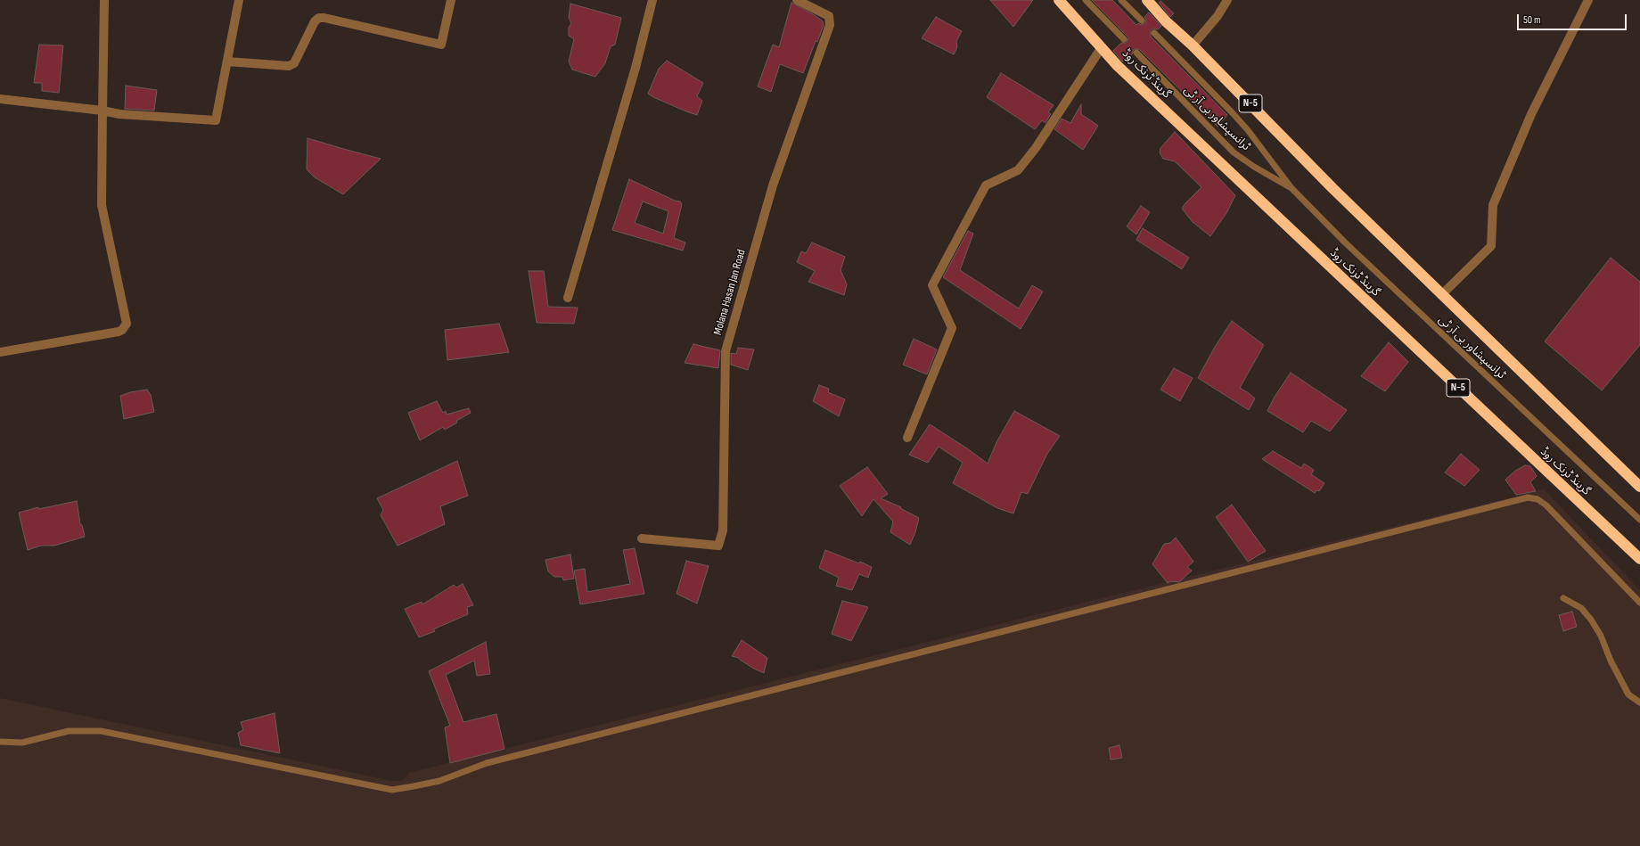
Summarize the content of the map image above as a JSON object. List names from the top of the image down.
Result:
{
  "streets": {
    "highway": ["گرینڈ ٹرنک روڈ", "N-5"],
    "street": ["Molana Hasan Jan Road"],
    "lane": ["ٹرانسپشاور بی آر ٹی"]
  },
  "scale_bar": "50 m"
}
